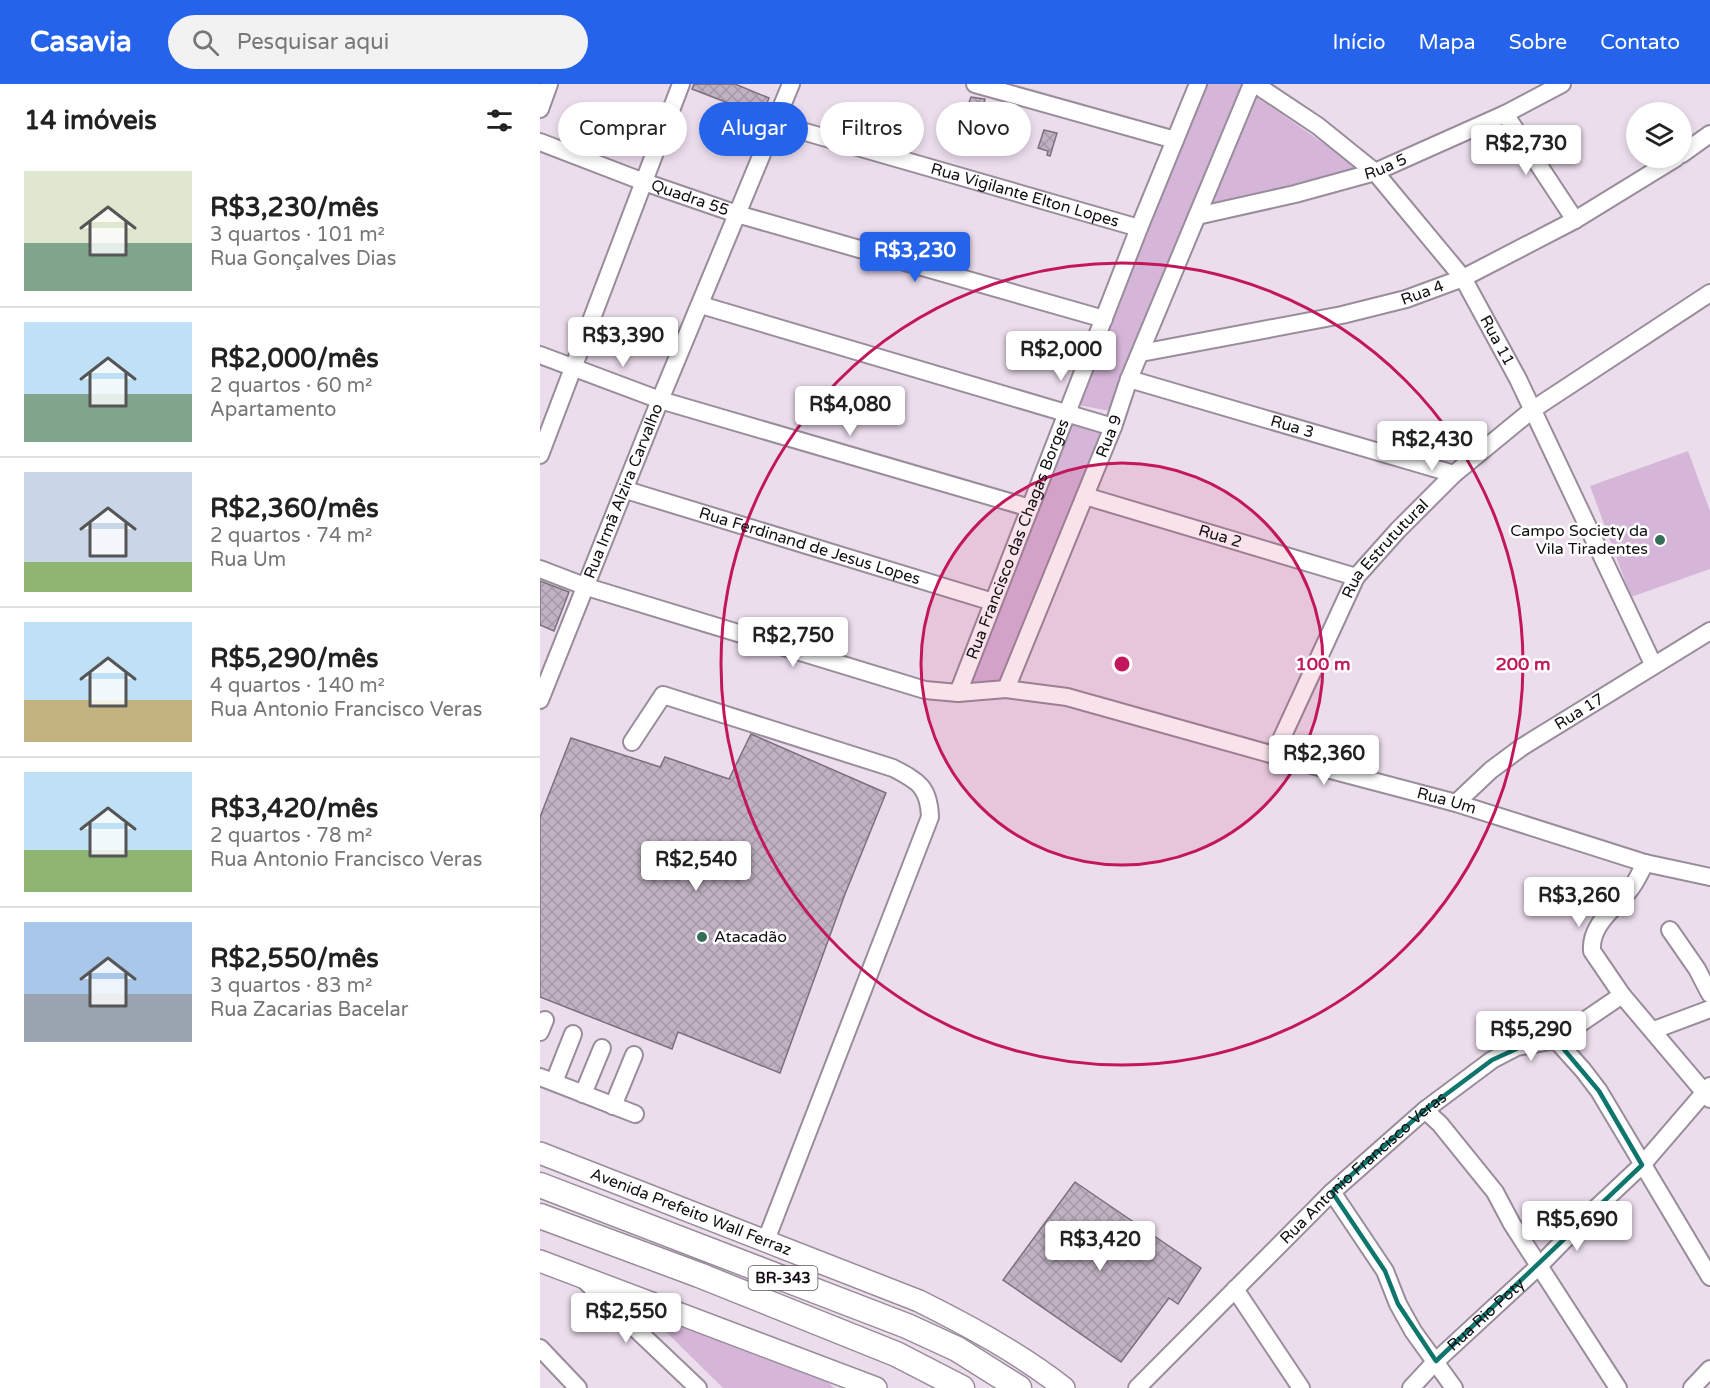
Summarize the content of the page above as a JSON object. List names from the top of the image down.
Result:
{
  "streets": {
    "highway": ["Avenida Prefeito Wall Ferraz", "BR-343"],
    "street": [
      "Rua 5",
      "Rua Vigilante Elton Lopes",
      "Quadra 55",
      "Rua 4",
      "Rua 11",
      "Rua 3",
      "Rua 9",
      "Rua Irmã Alzira Carvalho",
      "Rua 2",
      "Rua Francisco das Chagas Borges",
      "Rua Ferdinand de Jesus Lopes",
      "Rua Estrututural",
      "Rua 17",
      "Rua Um",
      "Rua Antonio Francisco Veras",
      "Rua Rio Poty"
    ]
  },
  "crossings": [
    ["Rua 5", "Rua 11"],
    ["Rua 5", "Rua 9"],
    ["Rua Vigilante Elton Lopes", "Rua Francisco das Chagas Borges"],
    ["Quadra 55", "Rua Irmã Alzira Carvalho"],
    ["Quadra 55", "Rua Francisco das Chagas Borges"],
    ["Rua 4", "Rua 11"],
    ["Rua 4", "Rua 9"],
    ["Rua 11", "Rua 9"],
    ["Rua 11", "Rua Estrututural"],
    ["Rua 11", "Rua 17"],
    ["Rua 3", "Rua 9"],
    ["Rua 3", "Rua Estrututural"],
    ["Rua 9", "Rua 2"],
    ["Rua 9", "Rua Um"],
    ["Rua Irmã Alzira Carvalho", "Rua Ferdinand de Jesus Lopes"],
    ["Rua Irmã Alzira Carvalho", "Rua Um"],
    ["Rua 2", "Rua Estrututural"],
    ["Rua Francisco das Chagas Borges", "Rua Ferdinand de Jesus Lopes"],
    ["Rua Francisco das Chagas Borges", "Rua Um"],
    ["Rua Estrututural", "Rua Um"],
    ["Rua 17", "Rua Um"]
  ],
  "places": ["Campo Society da Vila Tiradentes", "Atacadão"],
  "page": {
    "header": "Casavia",
    "search": "Pesquisar aqui",
    "nav": [
      "Início",
      "Mapa",
      "Sobre",
      "Contato"
    ],
    "heading": "14 imóveis",
    "chip": [
      "Comprar",
      "Alugar",
      "Filtros",
      "Novo"
    ],
    "price": [
      "R$2,730",
      "R$3,230",
      "R$3,390",
      "R$2,000",
      "R$4,080",
      "R$2,430",
      "R$2,750",
      "R$2,360",
      "R$2,540",
      "R$3,260",
      "R$5,290",
      "R$5,690",
      "R$3,420",
      "R$2,550"
    ],
    "list": [
      {
        "name": "R$3,230/mês",
        "note": "3 quartos · 101 m² · Rua Gonçalves Dias"
      },
      {
        "name": "R$2,000/mês",
        "note": "2 quartos · 60 m² · Apartamento"
      },
      {
        "name": "R$2,360/mês",
        "note": "2 quartos · 74 m² · Rua Um"
      },
      {
        "name": "R$5,290/mês",
        "note": "4 quartos · 140 m² · Rua Antonio Francisco Veras"
      },
      {
        "name": "R$3,420/mês",
        "note": "2 quartos · 78 m² · Rua Antonio Francisco Veras"
      },
      {
        "name": "R$2,550/mês",
        "note": "3 quartos · 83 m² · Rua Zacarias Bacelar"
      }
    ]
  },
  "rings": ["100 m", "200 m"]
}
